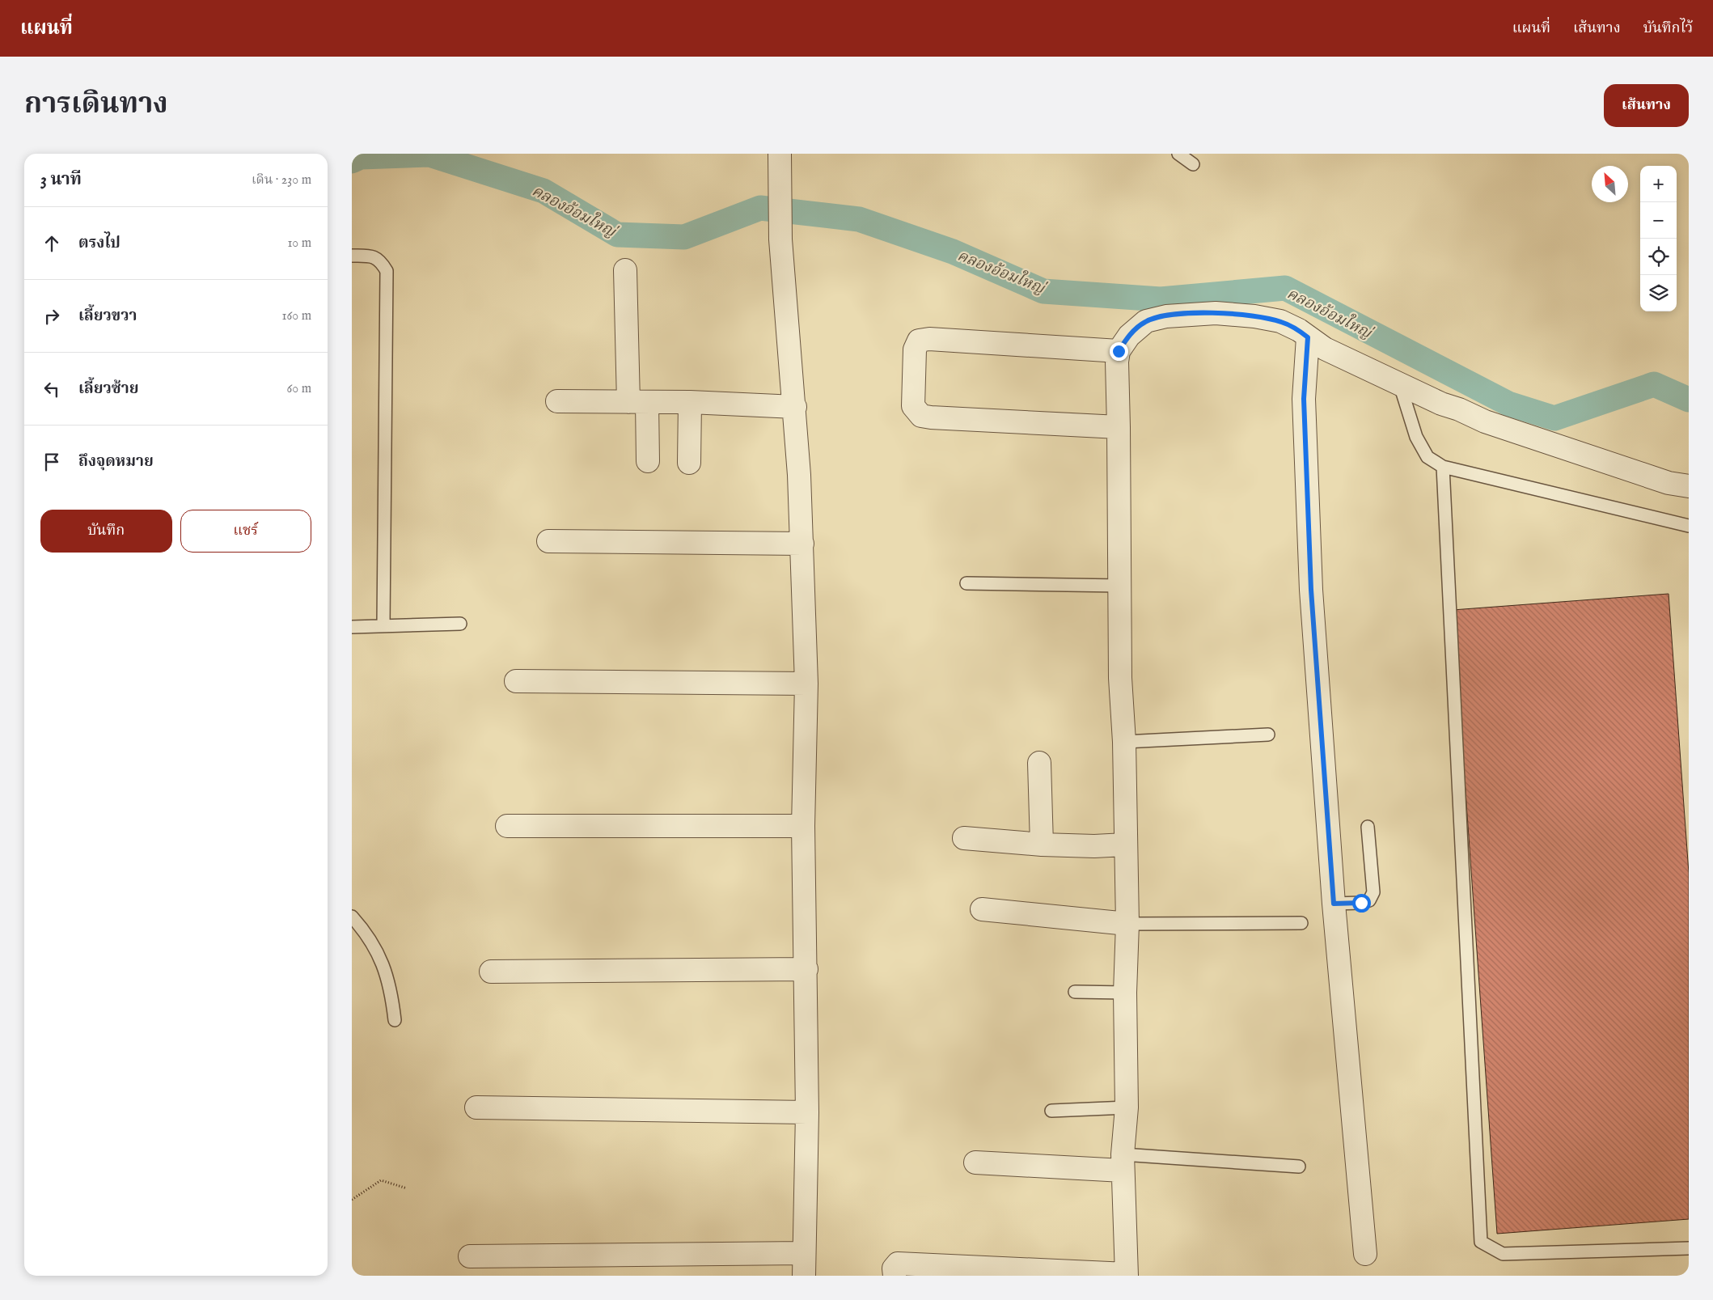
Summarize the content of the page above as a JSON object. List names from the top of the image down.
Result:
{
  "water": ["คลองอ้อมใหญ่"],
  "north": "top left",
  "page": {
    "header": "แผนที่",
    "nav": ["แผนที่", "เส้นทาง", "บันทึกไว้"],
    "title": "การเดินทาง",
    "buttons": [
      "เส้นทาง",
      ["บันทึก", "แชร์"]
    ],
    "heading": ["3 นาที", "เดิน · 230 m"],
    "map_buttons": ["+", "−"],
    "list": [
      ["ตรงไป", "10 m"],
      ["เลี้ยวขวา", "160 m"],
      ["เลี้ยวซ้าย", "60 m"],
      "ถึงจุดหมาย"
    ]
  }
}
